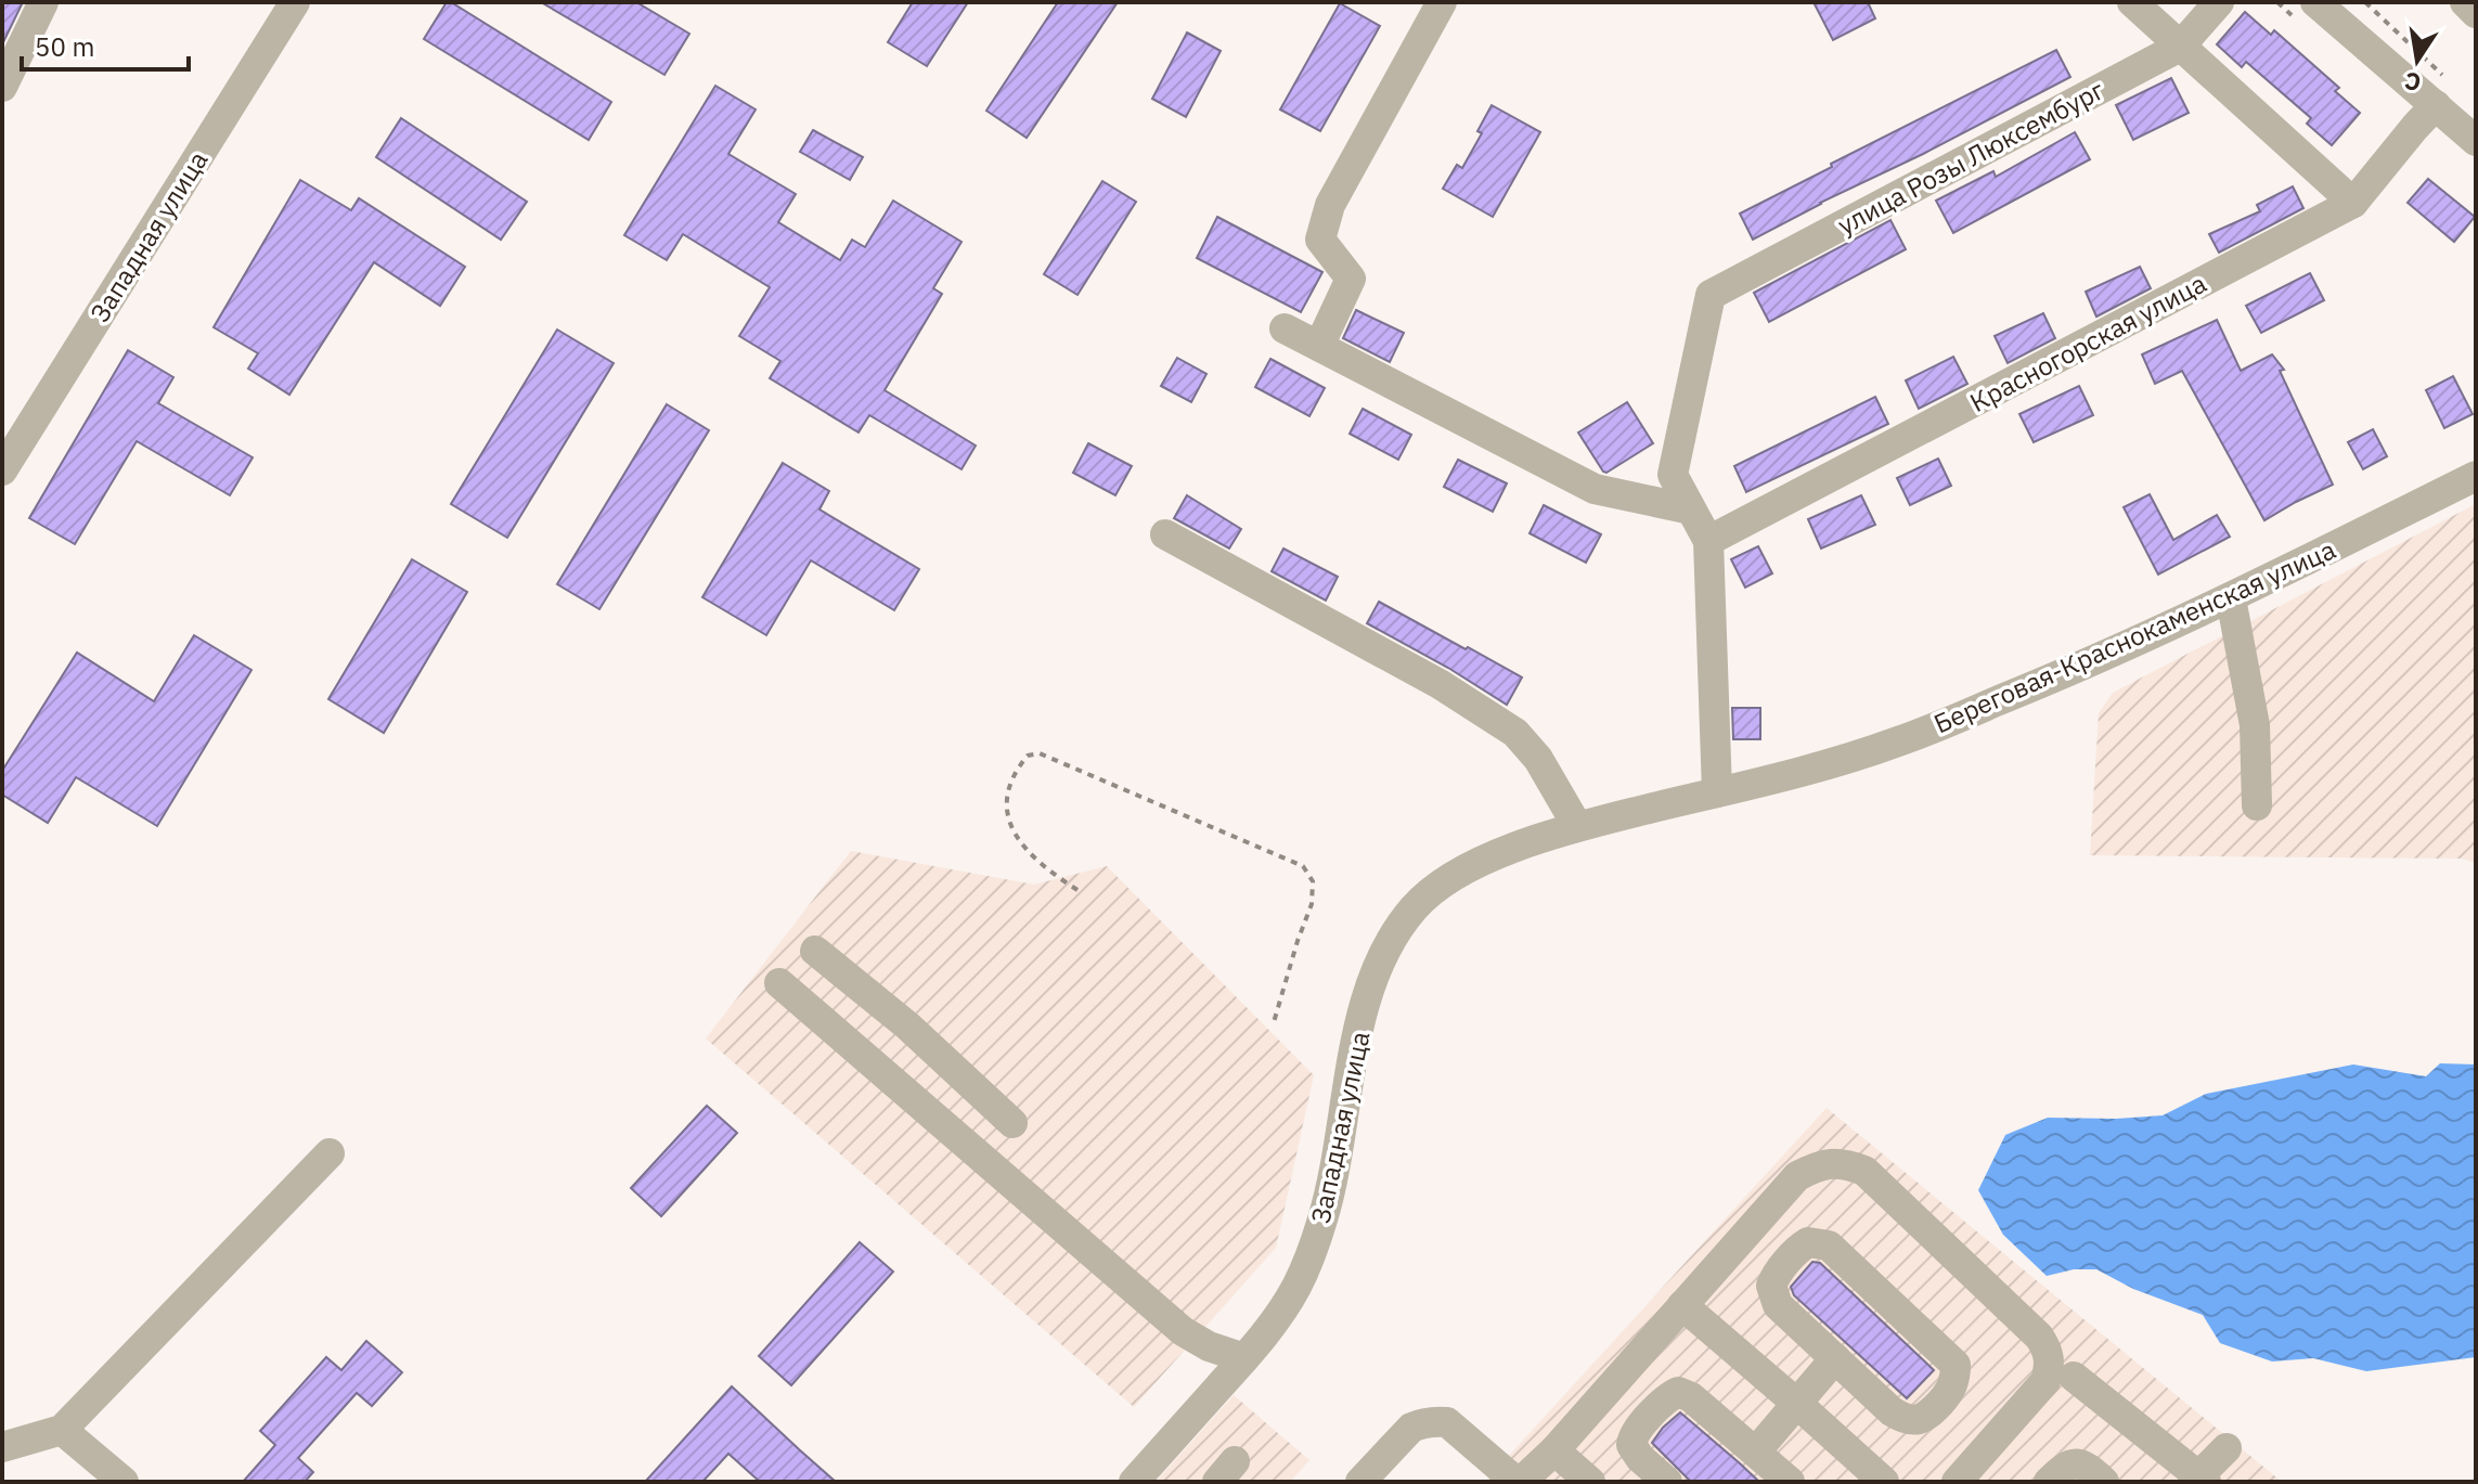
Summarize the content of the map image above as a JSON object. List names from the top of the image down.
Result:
{
  "streets": {
    "street": [
      "улица Розы Люксембург",
      "Западная улица",
      "Красногорская улица",
      "Береговая-Краснокаменская улица"
    ]
  },
  "crossings": [
    ["Западная улица", "Береговая-Краснокаменская улица"]
  ],
  "scale_bar": "50 m",
  "north": "bottom"
}
